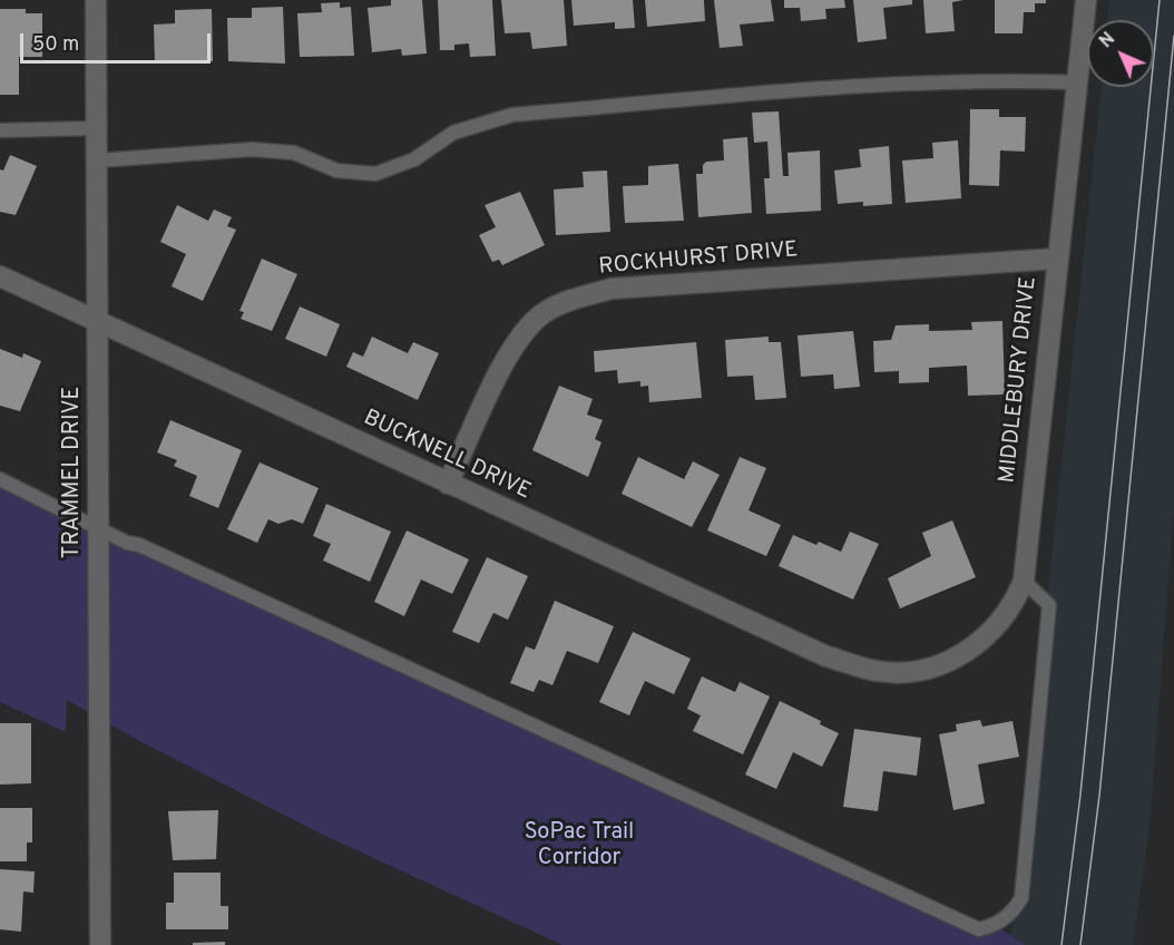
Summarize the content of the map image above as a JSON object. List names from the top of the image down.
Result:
{
  "streets": {
    "street": [
      "ROCKHURST DRIVE",
      "MIDDLEBURY DRIVE",
      "BUCKNELL DRIVE",
      "TRAMMEL DRIVE"
    ]
  },
  "crossings": [
    ["ROCKHURST DRIVE", "MIDDLEBURY DRIVE"],
    ["ROCKHURST DRIVE", "BUCKNELL DRIVE"],
    ["MIDDLEBURY DRIVE", "BUCKNELL DRIVE"],
    ["BUCKNELL DRIVE", "TRAMMEL DRIVE"]
  ],
  "parks": ["SoPac Trail Corridor"],
  "scale_bar": "50 m",
  "north": "top left"
}
